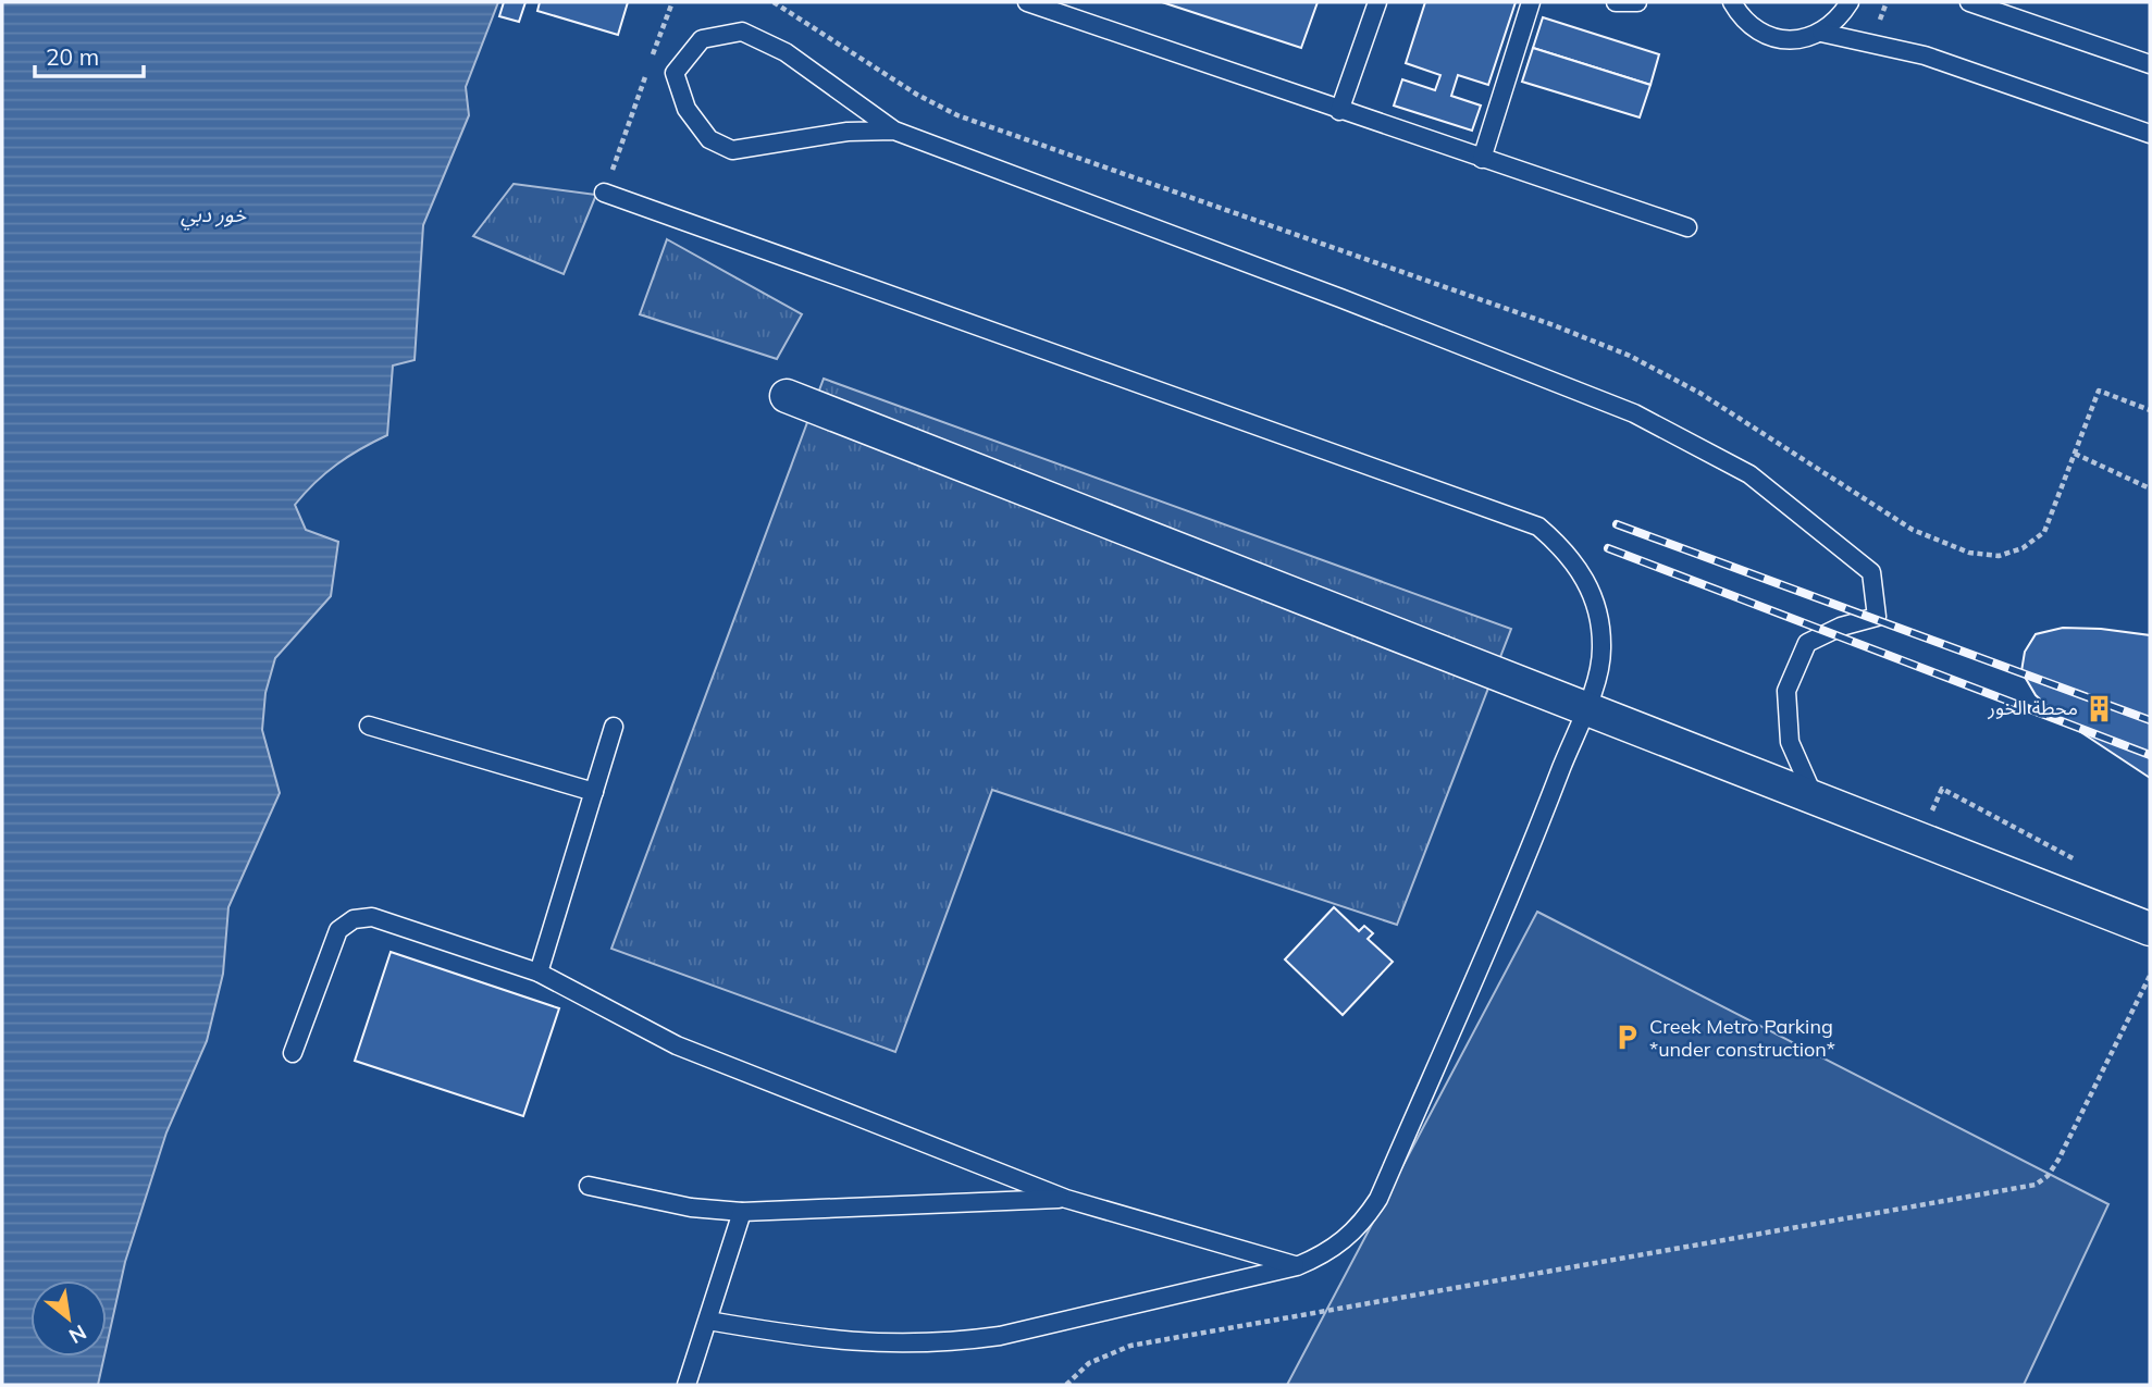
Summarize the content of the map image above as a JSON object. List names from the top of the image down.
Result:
{
  "water": ["خور دبي"],
  "places": {
    "building": ["محطة الخور"],
    "parking": ["Creek Metro Parking *under construction*"]
  },
  "scale_bar": "20 m",
  "north": "bottom right"
}
